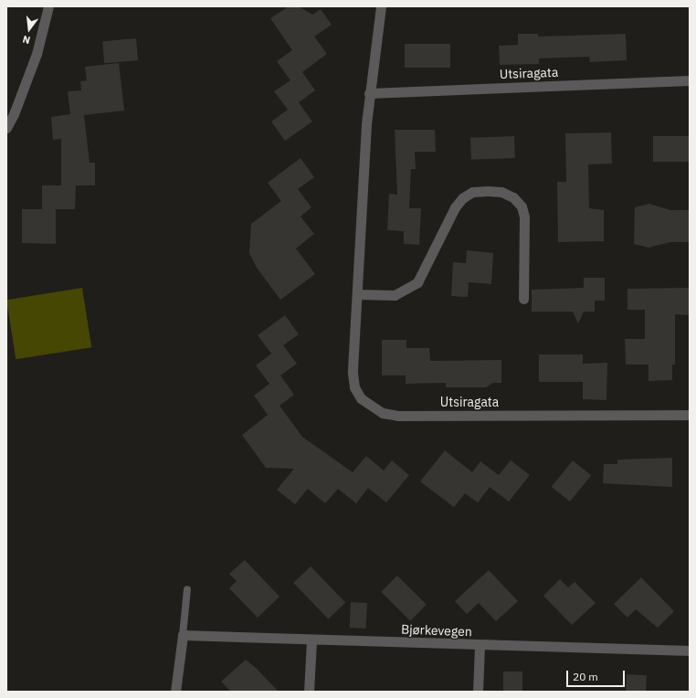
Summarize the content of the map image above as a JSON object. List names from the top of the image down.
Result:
{
  "streets": {
    "street": ["Utsiragata", "Bjørkevegen"]
  },
  "scale_bar": "20 m",
  "north": "bottom"
}
